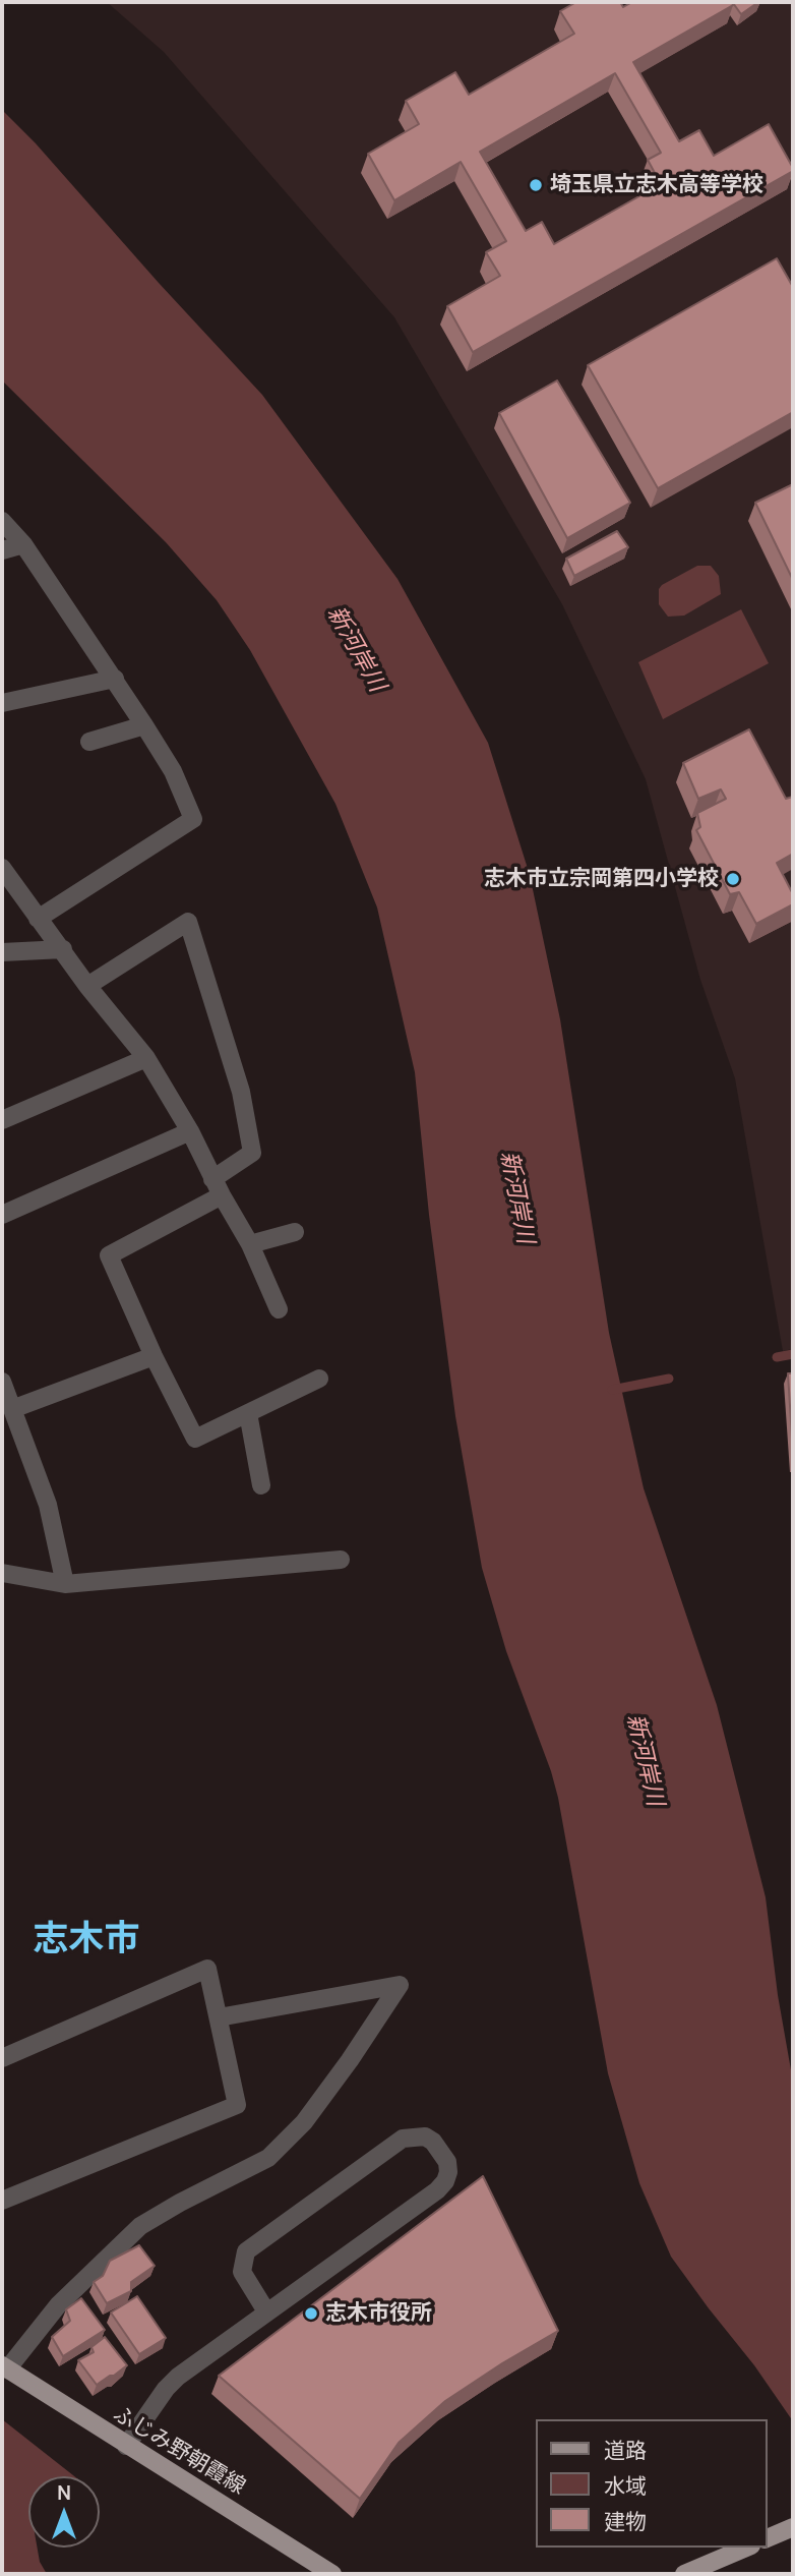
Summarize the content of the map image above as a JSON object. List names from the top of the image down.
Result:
{
  "streets": {
    "main road": ["ふじみ野朝霞線"]
  },
  "districts": ["志木市"],
  "water": ["新河岸川"],
  "places": ["埼玉県立志木高等学校", "志木市立宗岡第四小学校", "志木市役所"],
  "legend": ["道路", "水域", "建物"],
  "north": "top"
}
